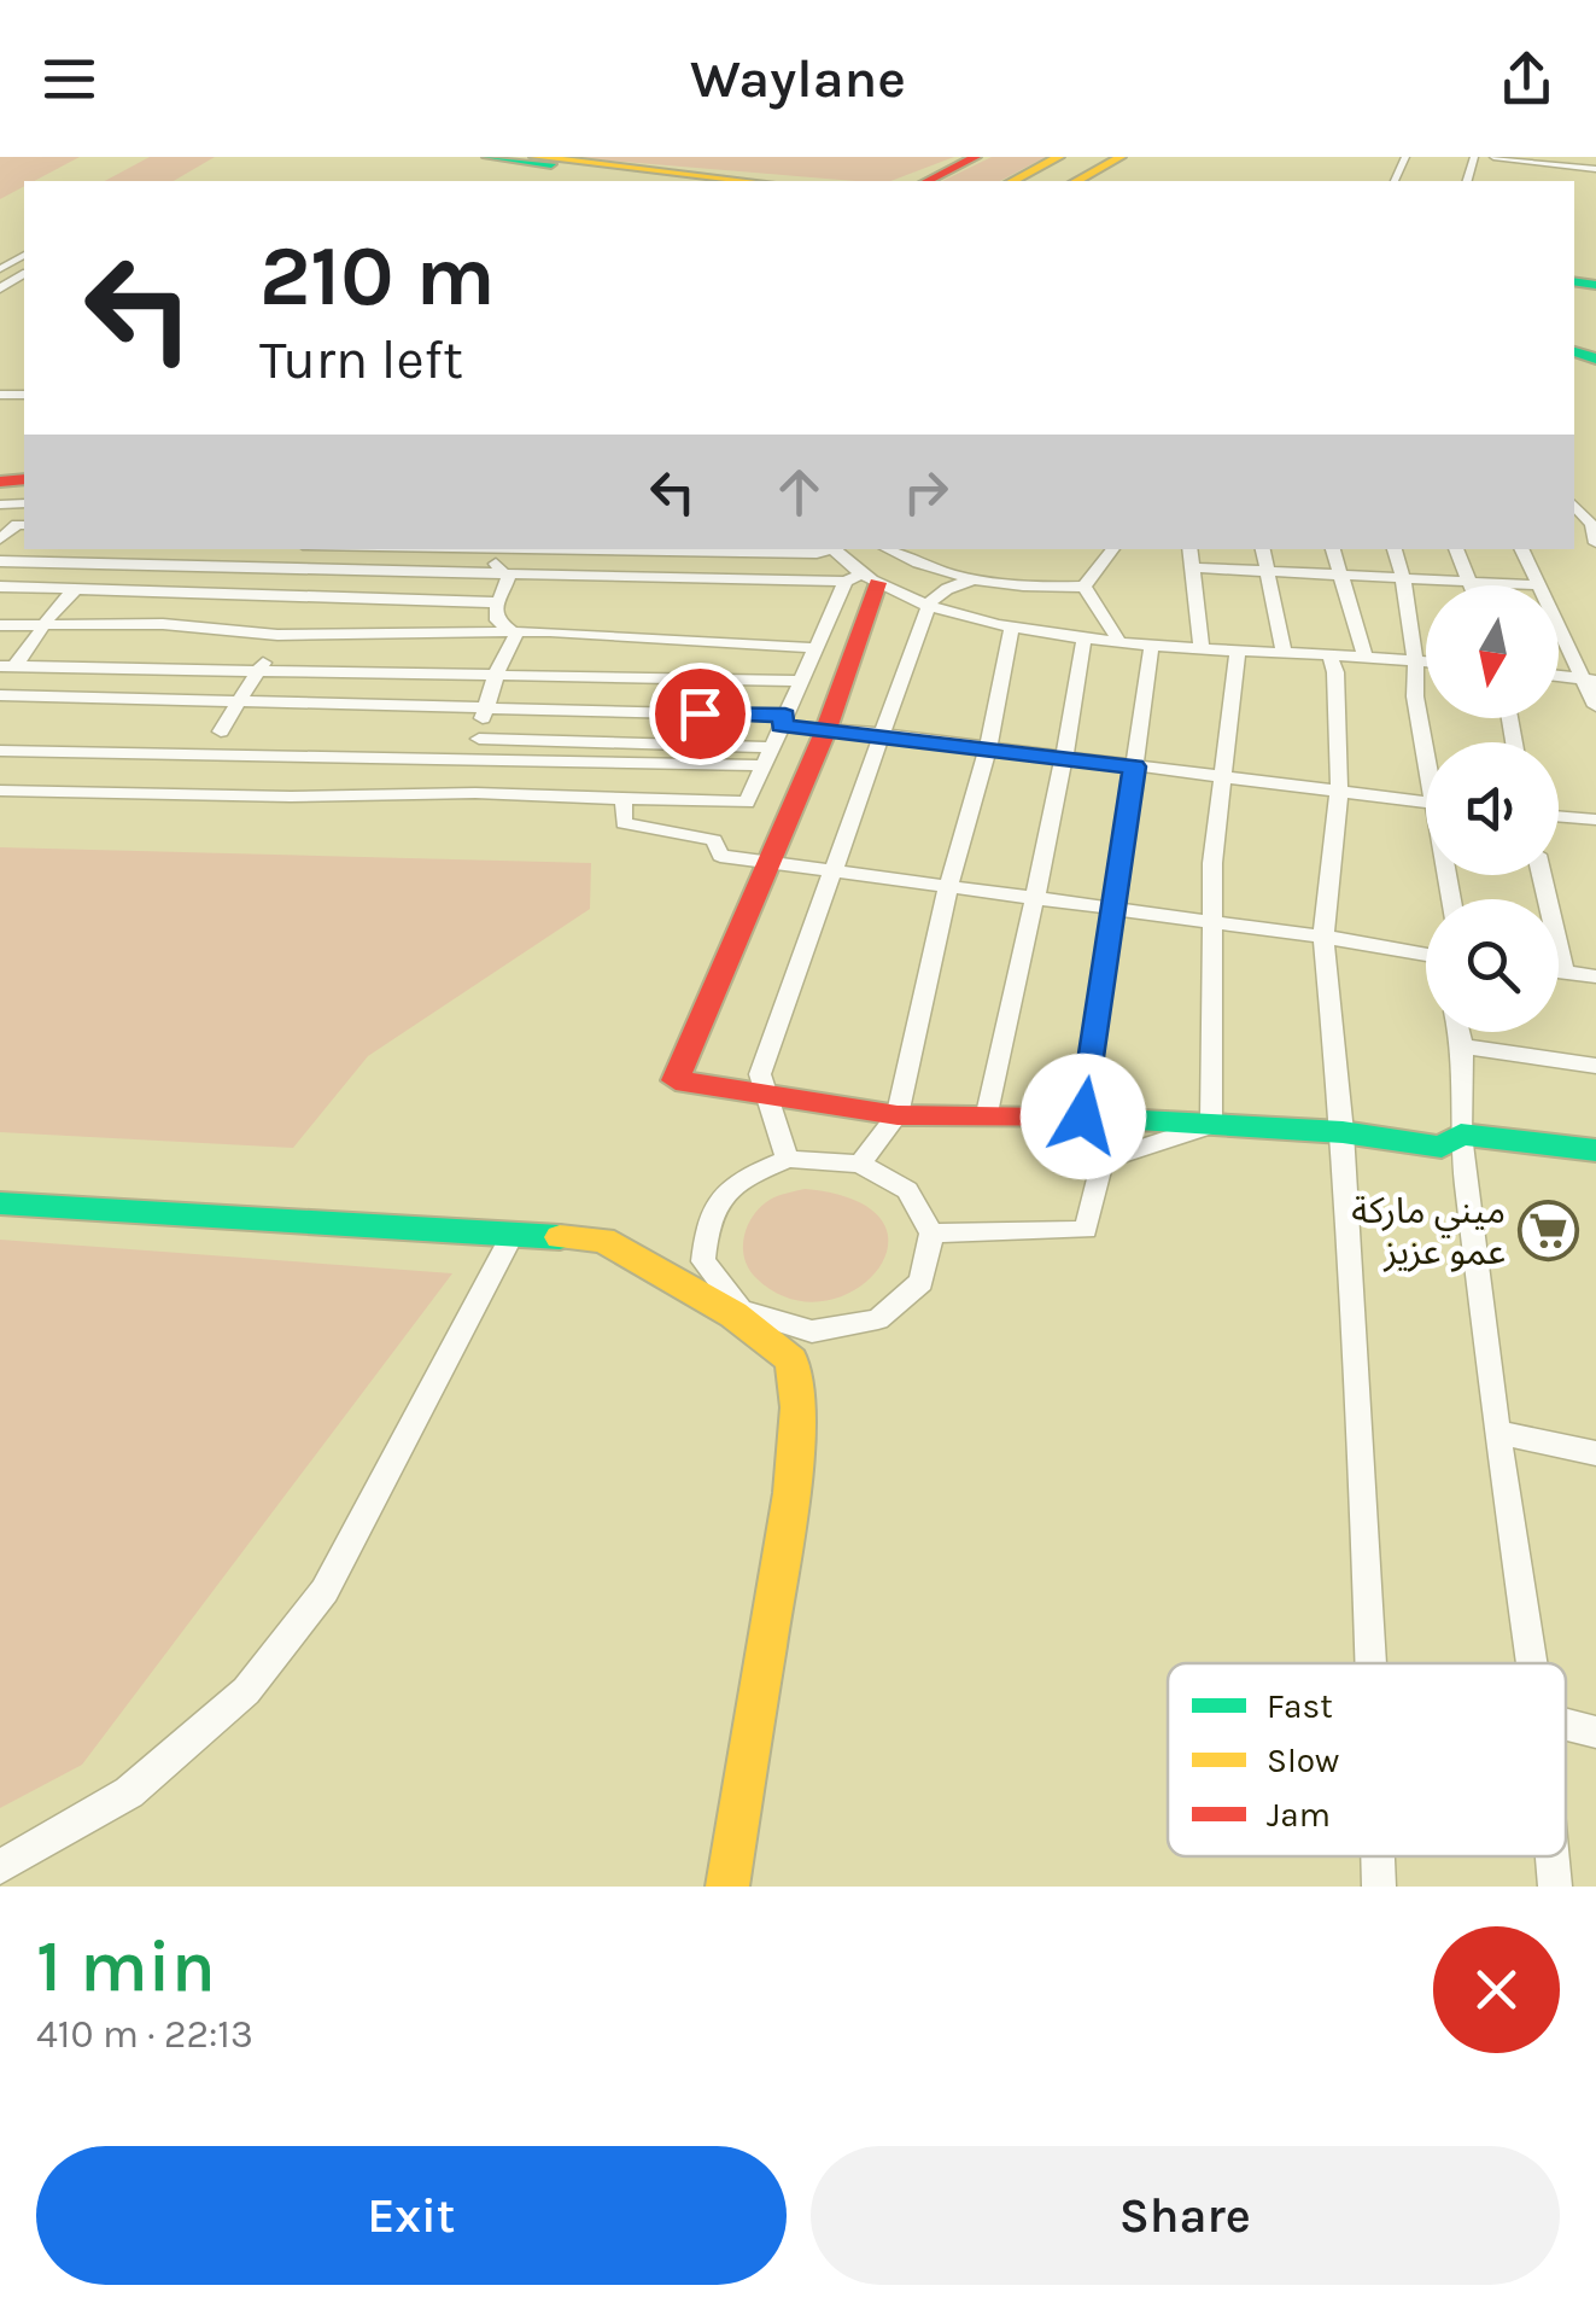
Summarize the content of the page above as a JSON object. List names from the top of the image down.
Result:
{
  "places": {
    "supermarket": ["ميني ماركة عمو عزيز"]
  },
  "legend": ["Fast", "Slow", "Jam"],
  "north": "bottom",
  "page": {
    "header": "Waylane",
    "turn": ["210 m", "Turn left"],
    "heading": ["1 min", "410 m · 22:13"],
    "buttons": ["Exit", "Share"]
  }
}
